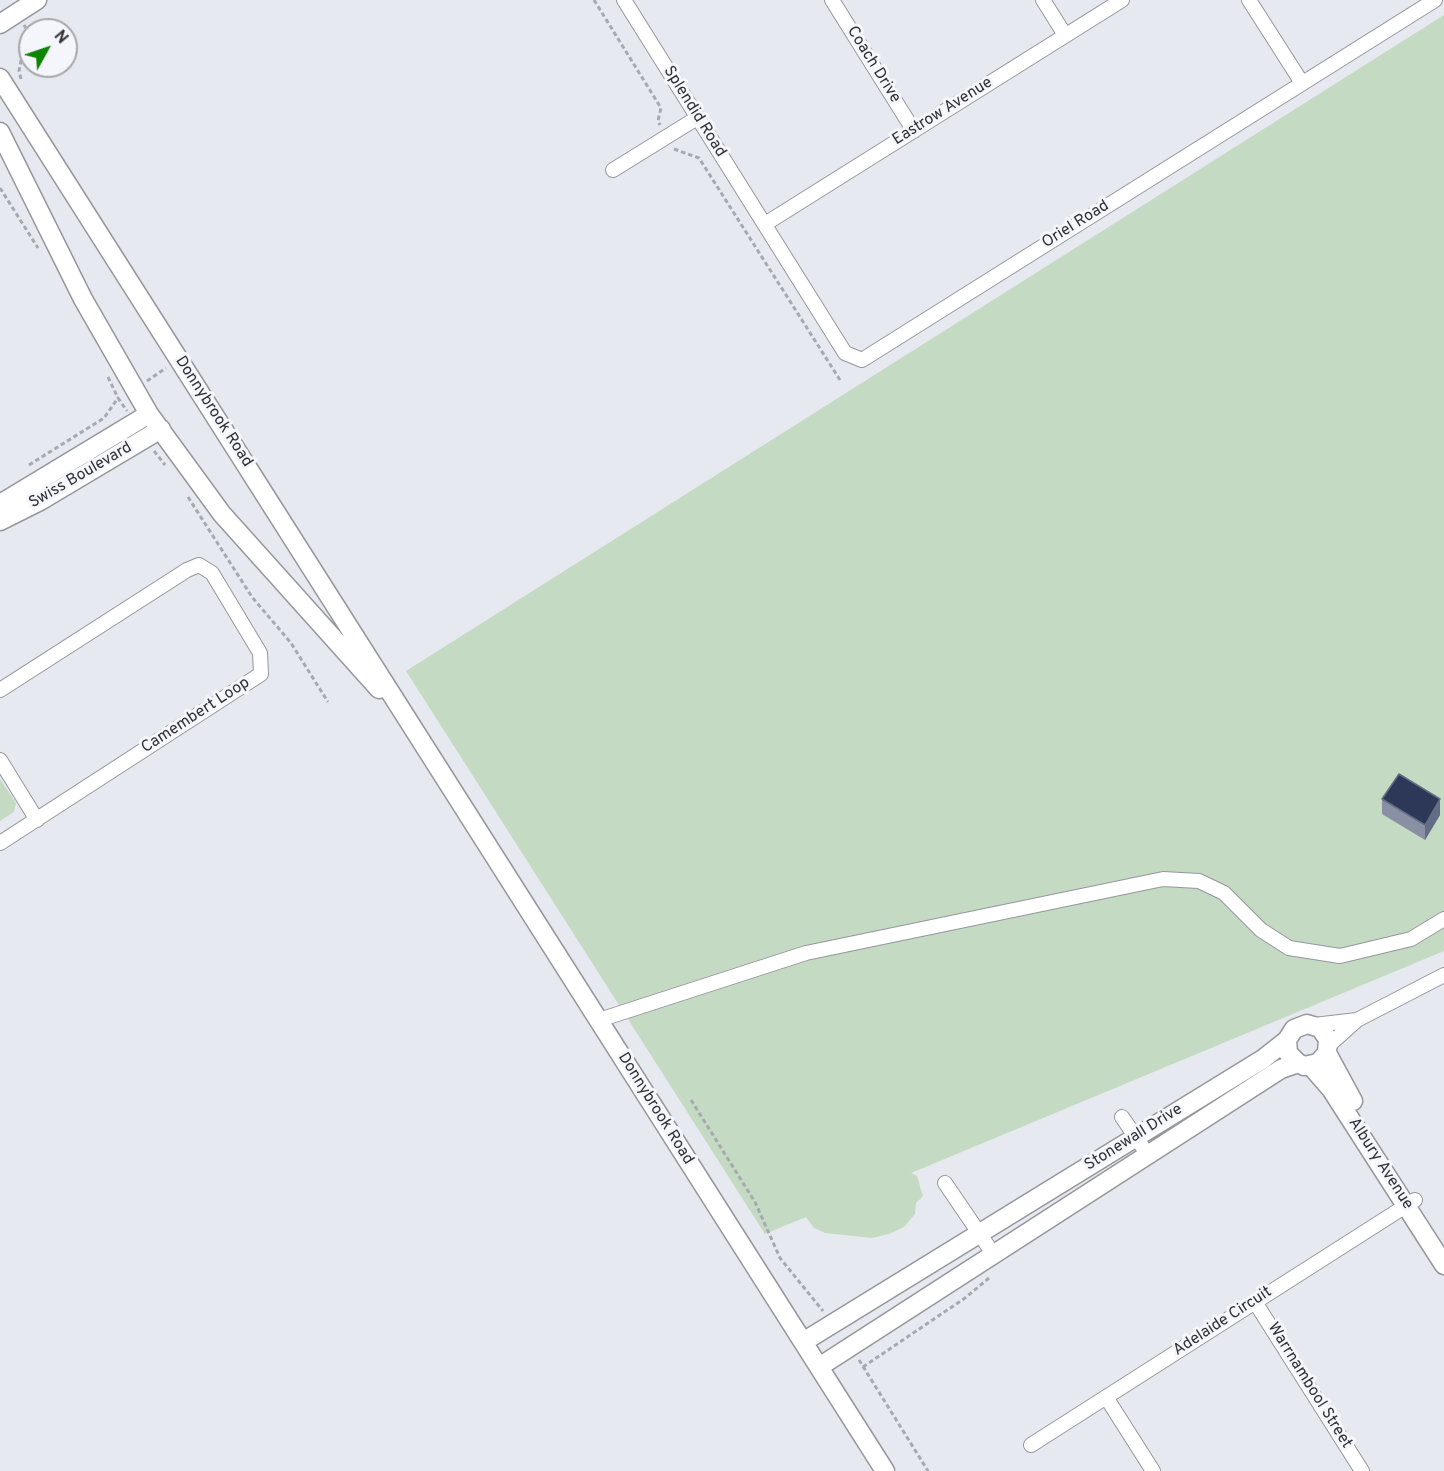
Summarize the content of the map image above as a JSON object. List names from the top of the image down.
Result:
{
  "streets": {
    "main road": [
      "Donnybrook Road",
      "Swiss Boulevard",
      "Stonewall Drive",
      "Albury Avenue"
    ],
    "street": [
      "Coach Drive",
      "Splendid Road",
      "Eastrow Avenue",
      "Oriel Road",
      "Camembert Loop",
      "Adelaide Circuit",
      "Warrnambool Street"
    ]
  },
  "crossings": [
    ["Coach Drive", "Eastrow Avenue"],
    ["Splendid Road", "Eastrow Avenue"],
    ["Splendid Road", "Oriel Road"],
    ["Eastrow Avenue", "Oriel Road"],
    ["Donnybrook Road", "Swiss Boulevard"],
    ["Donnybrook Road", "Stonewall Drive"],
    ["Stonewall Drive", "Albury Avenue"],
    ["Albury Avenue", "Adelaide Circuit"],
    ["Adelaide Circuit", "Warrnambool Street"]
  ],
  "north": "top right"
}
